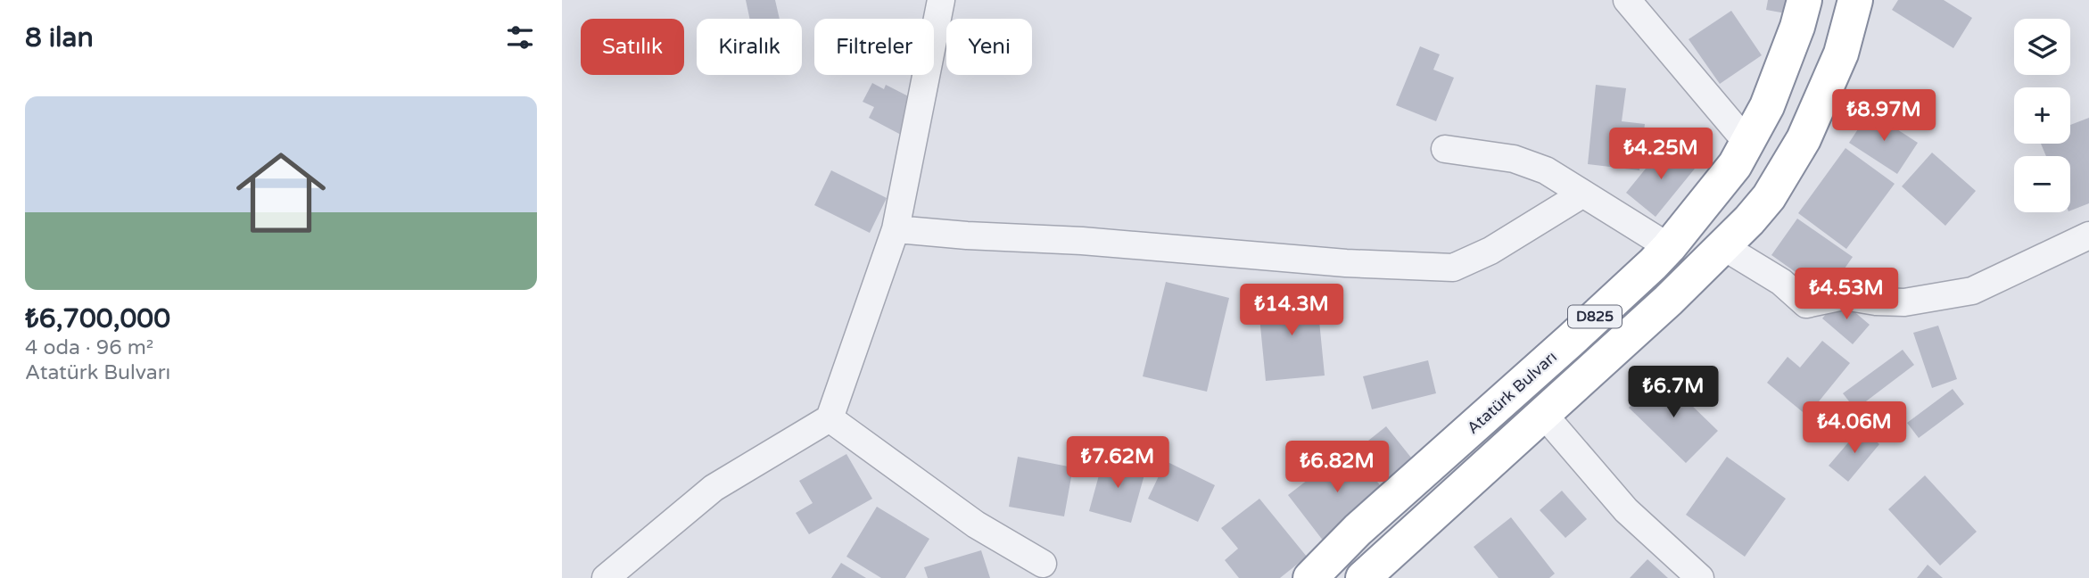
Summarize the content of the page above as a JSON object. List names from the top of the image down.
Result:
{
  "streets": {
    "highway": ["D825", "Atatürk Bulvarı"]
  },
  "page": {
    "heading": "8 ilan",
    "map_buttons": ["+", "−"],
    "chip": [
      "Satılık",
      "Kiralık",
      "Filtreler",
      "Yeni"
    ],
    "list": [
      {
        "name": "₺6,700,000",
        "note": "4 oda · 96 m² · Atatürk Bulvarı"
      }
    ],
    "price": [
      "₺8.97M",
      "₺4.25M",
      "₺4.53M",
      "₺14.3M",
      "₺6.7M",
      "₺4.06M",
      "₺7.62M",
      "₺6.82M"
    ]
  }
}
